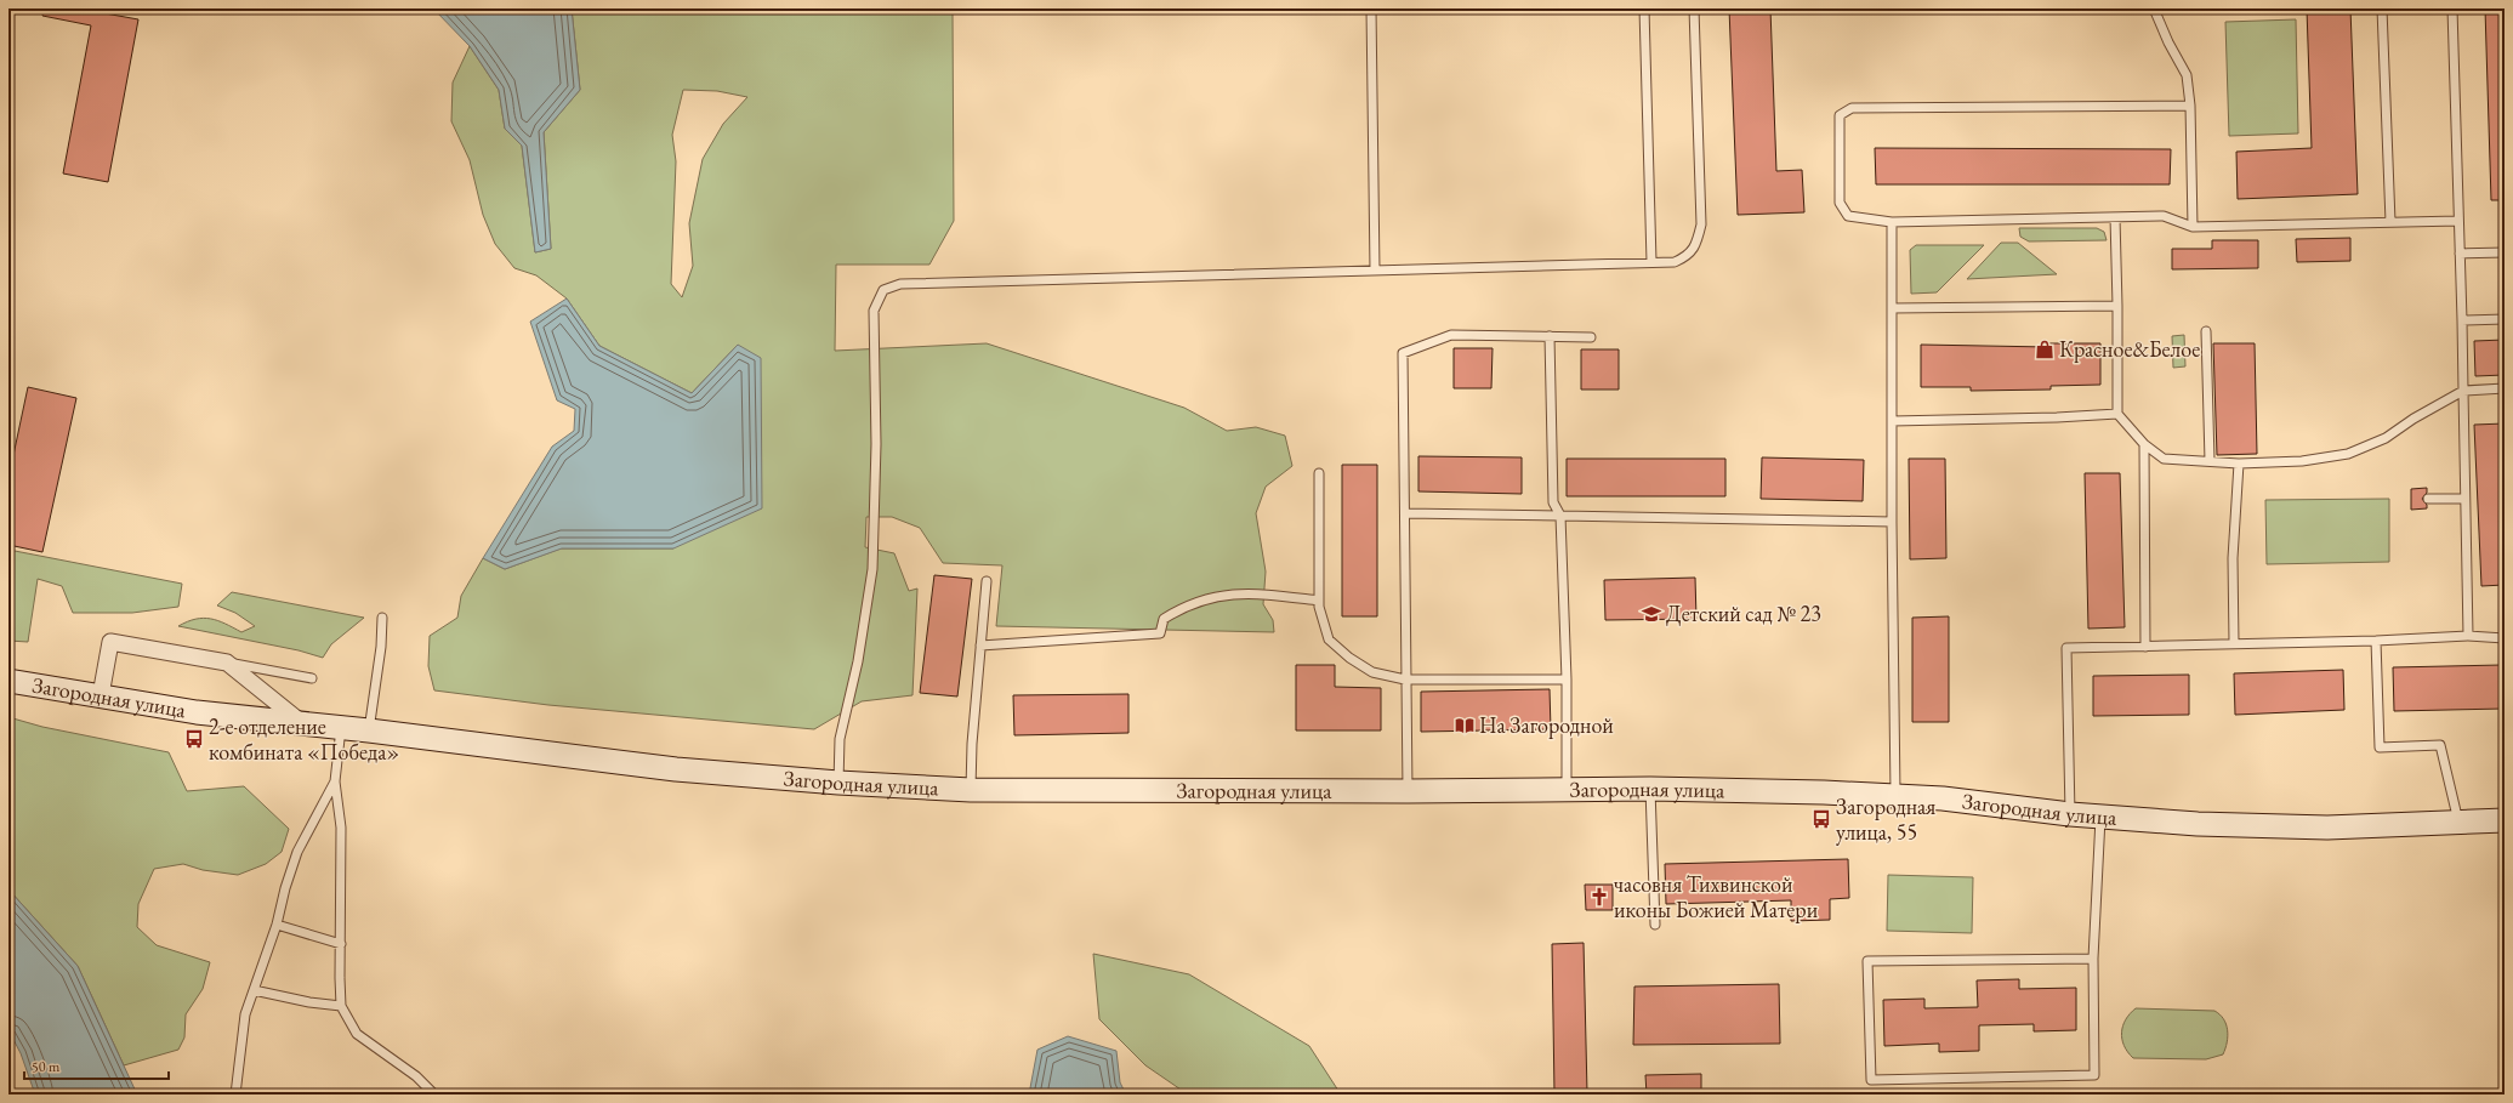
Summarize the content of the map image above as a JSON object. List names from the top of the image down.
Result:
{
  "streets": {
    "main road": ["Загородная улица"]
  },
  "places": {
    "shop": ["Красное&Белое"],
    "school or university": ["Детский сад № 23"],
    "library": ["На Загородной"],
    "bus stop": ["2-е отделение комбината «Победа»", "Загородная улица, 55"],
    "church": ["часовня Тихвинской иконы Божией Матери"]
  },
  "scale_bar": "50 m"
}
